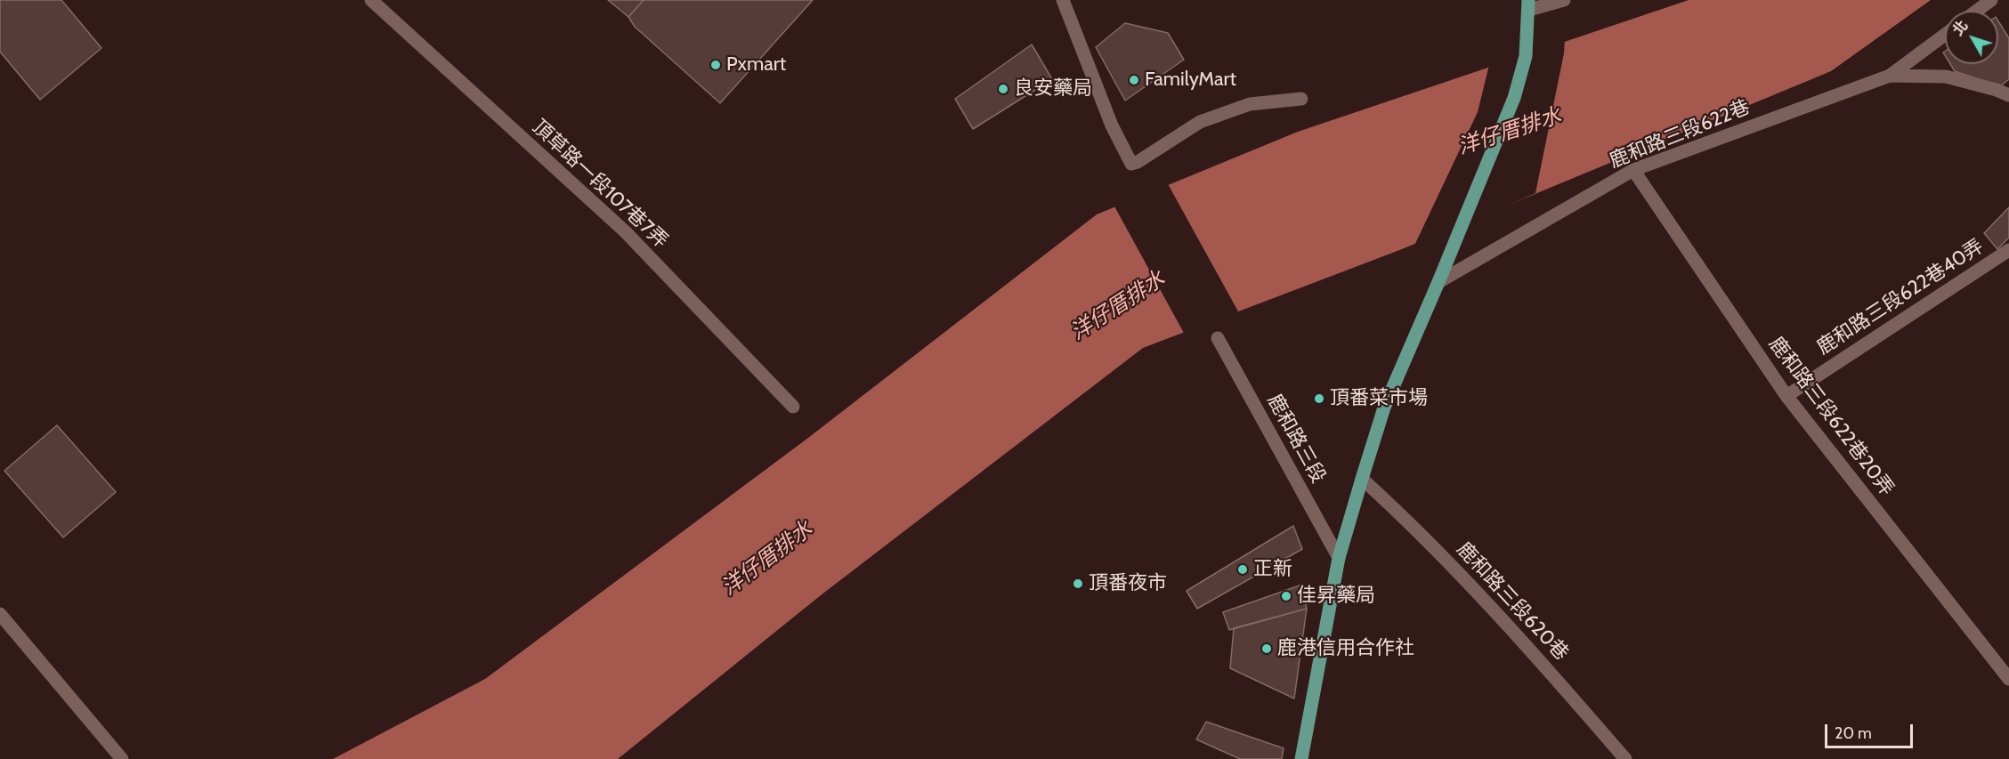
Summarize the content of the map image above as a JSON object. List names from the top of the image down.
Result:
{
  "streets": {
    "street": [
      "鹿和路三段622巷",
      "頂草路一段107巷7弄",
      "鹿和路三段622巷40弄",
      "鹿和路三段622巷20弄",
      "鹿和路三段",
      "鹿和路三段620巷"
    ]
  },
  "crossings": [
    ["鹿和路三段622巷", "鹿和路三段622巷20弄"],
    ["鹿和路三段622巷40弄", "鹿和路三段622巷20弄"]
  ],
  "water": ["洋仔厝排水"],
  "places": [
    "Pxmart",
    "FamilyMart",
    "良安藥局",
    "頂番菜市場",
    "正新",
    "頂番夜市",
    "佳昇藥局",
    "鹿港信用合作社"
  ],
  "scale_bar": "20 m",
  "north": "top left"
}
